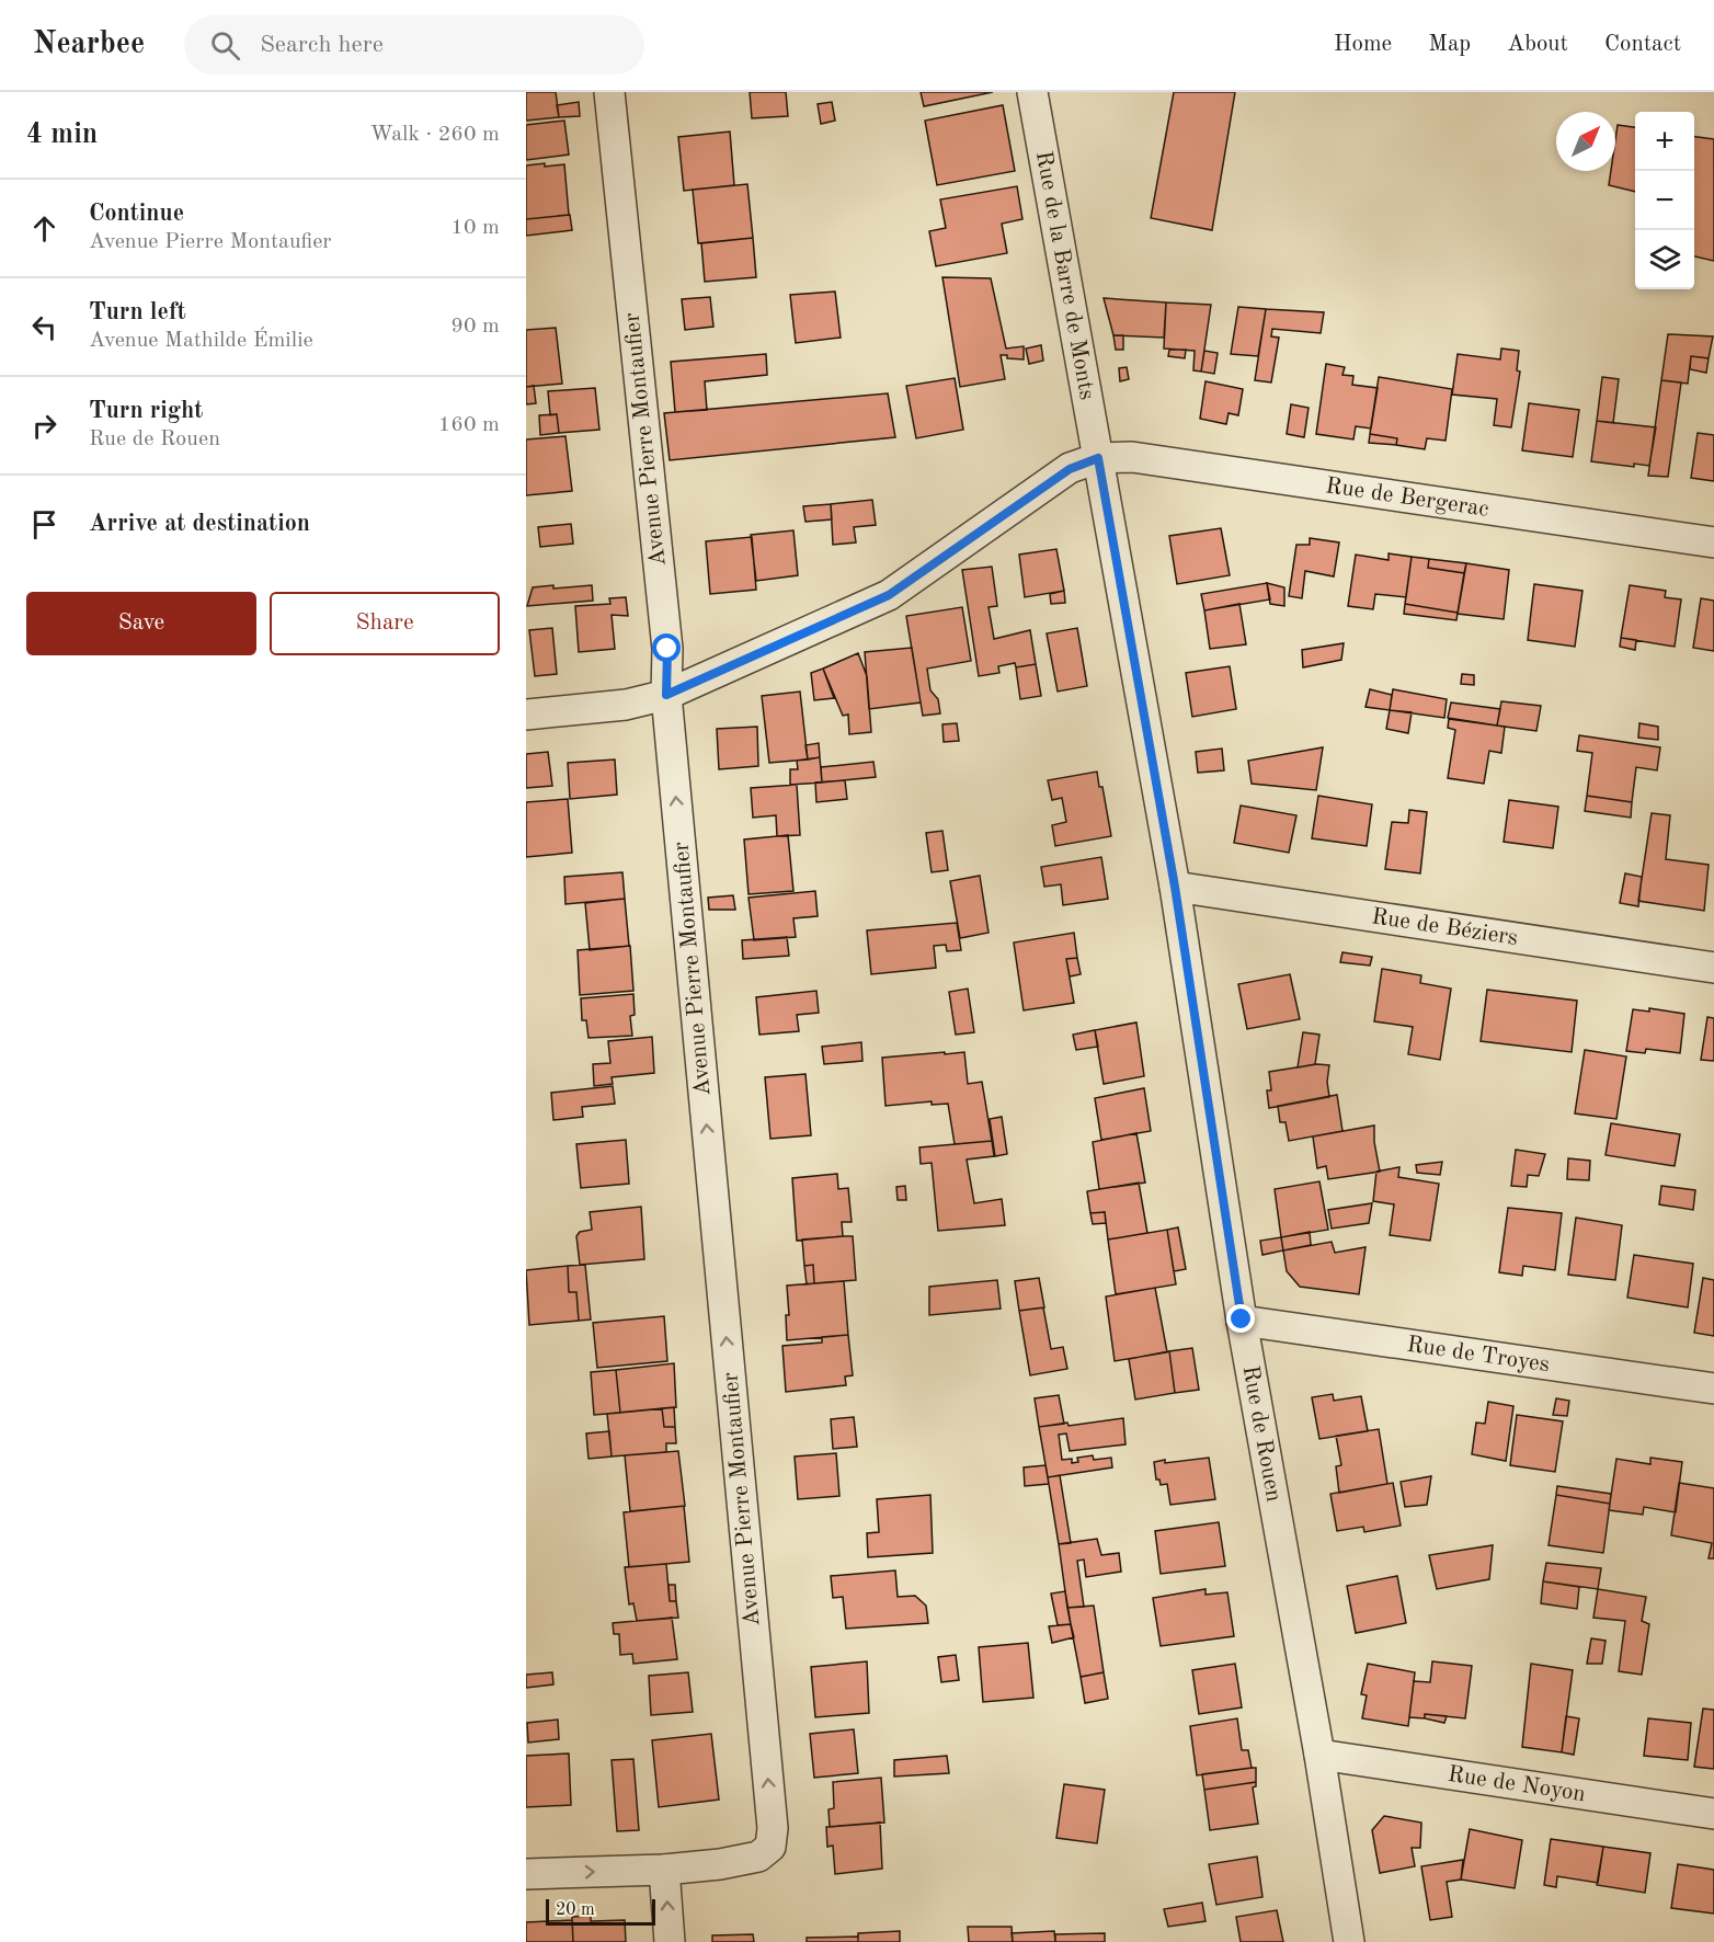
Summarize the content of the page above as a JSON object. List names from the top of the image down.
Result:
{
  "streets": {
    "street": [
      "Rue de la Barre de Monts",
      "Avenue Pierre Montaufier",
      "Rue de Bergerac",
      "Rue de Béziers",
      "Rue de Troyes",
      "Rue de Rouen",
      "Rue de Noyon"
    ]
  },
  "crossings": [
    ["Rue de la Barre de Monts", "Rue de Bergerac"],
    ["Rue de la Barre de Monts", "Rue de Rouen"],
    ["Rue de Bergerac", "Rue de Rouen"],
    ["Rue de Béziers", "Rue de Rouen"],
    ["Rue de Troyes", "Rue de Rouen"],
    ["Rue de Rouen", "Rue de Noyon"]
  ],
  "one_way": ["Avenue Pierre Montaufier"],
  "scale_bar": "20 m",
  "north": "top right",
  "page": {
    "header": "Nearbee",
    "search": "Search here",
    "nav": [
      "Home",
      "Map",
      "About",
      "Contact"
    ],
    "heading": ["4 min", "Walk · 260 m"],
    "map_buttons": ["+", "−"],
    "list": [
      ["Continue", "Avenue Pierre Montaufier", "10 m"],
      ["Turn left", "Avenue Mathilde Émilie", "90 m"],
      ["Turn right", "Rue de Rouen", "160 m"],
      "Arrive at destination"
    ],
    "buttons": ["Save", "Share"],
    "scale": "20 m"
  }
}
